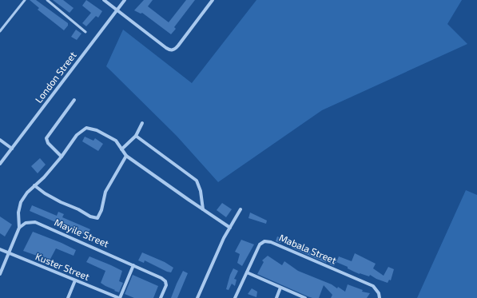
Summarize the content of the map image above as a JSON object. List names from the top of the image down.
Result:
{
  "streets": {
    "street": [
      "London Street",
      "Mayile Street",
      "Mabala Street",
      "Kuster Street"
    ]
  }
}
